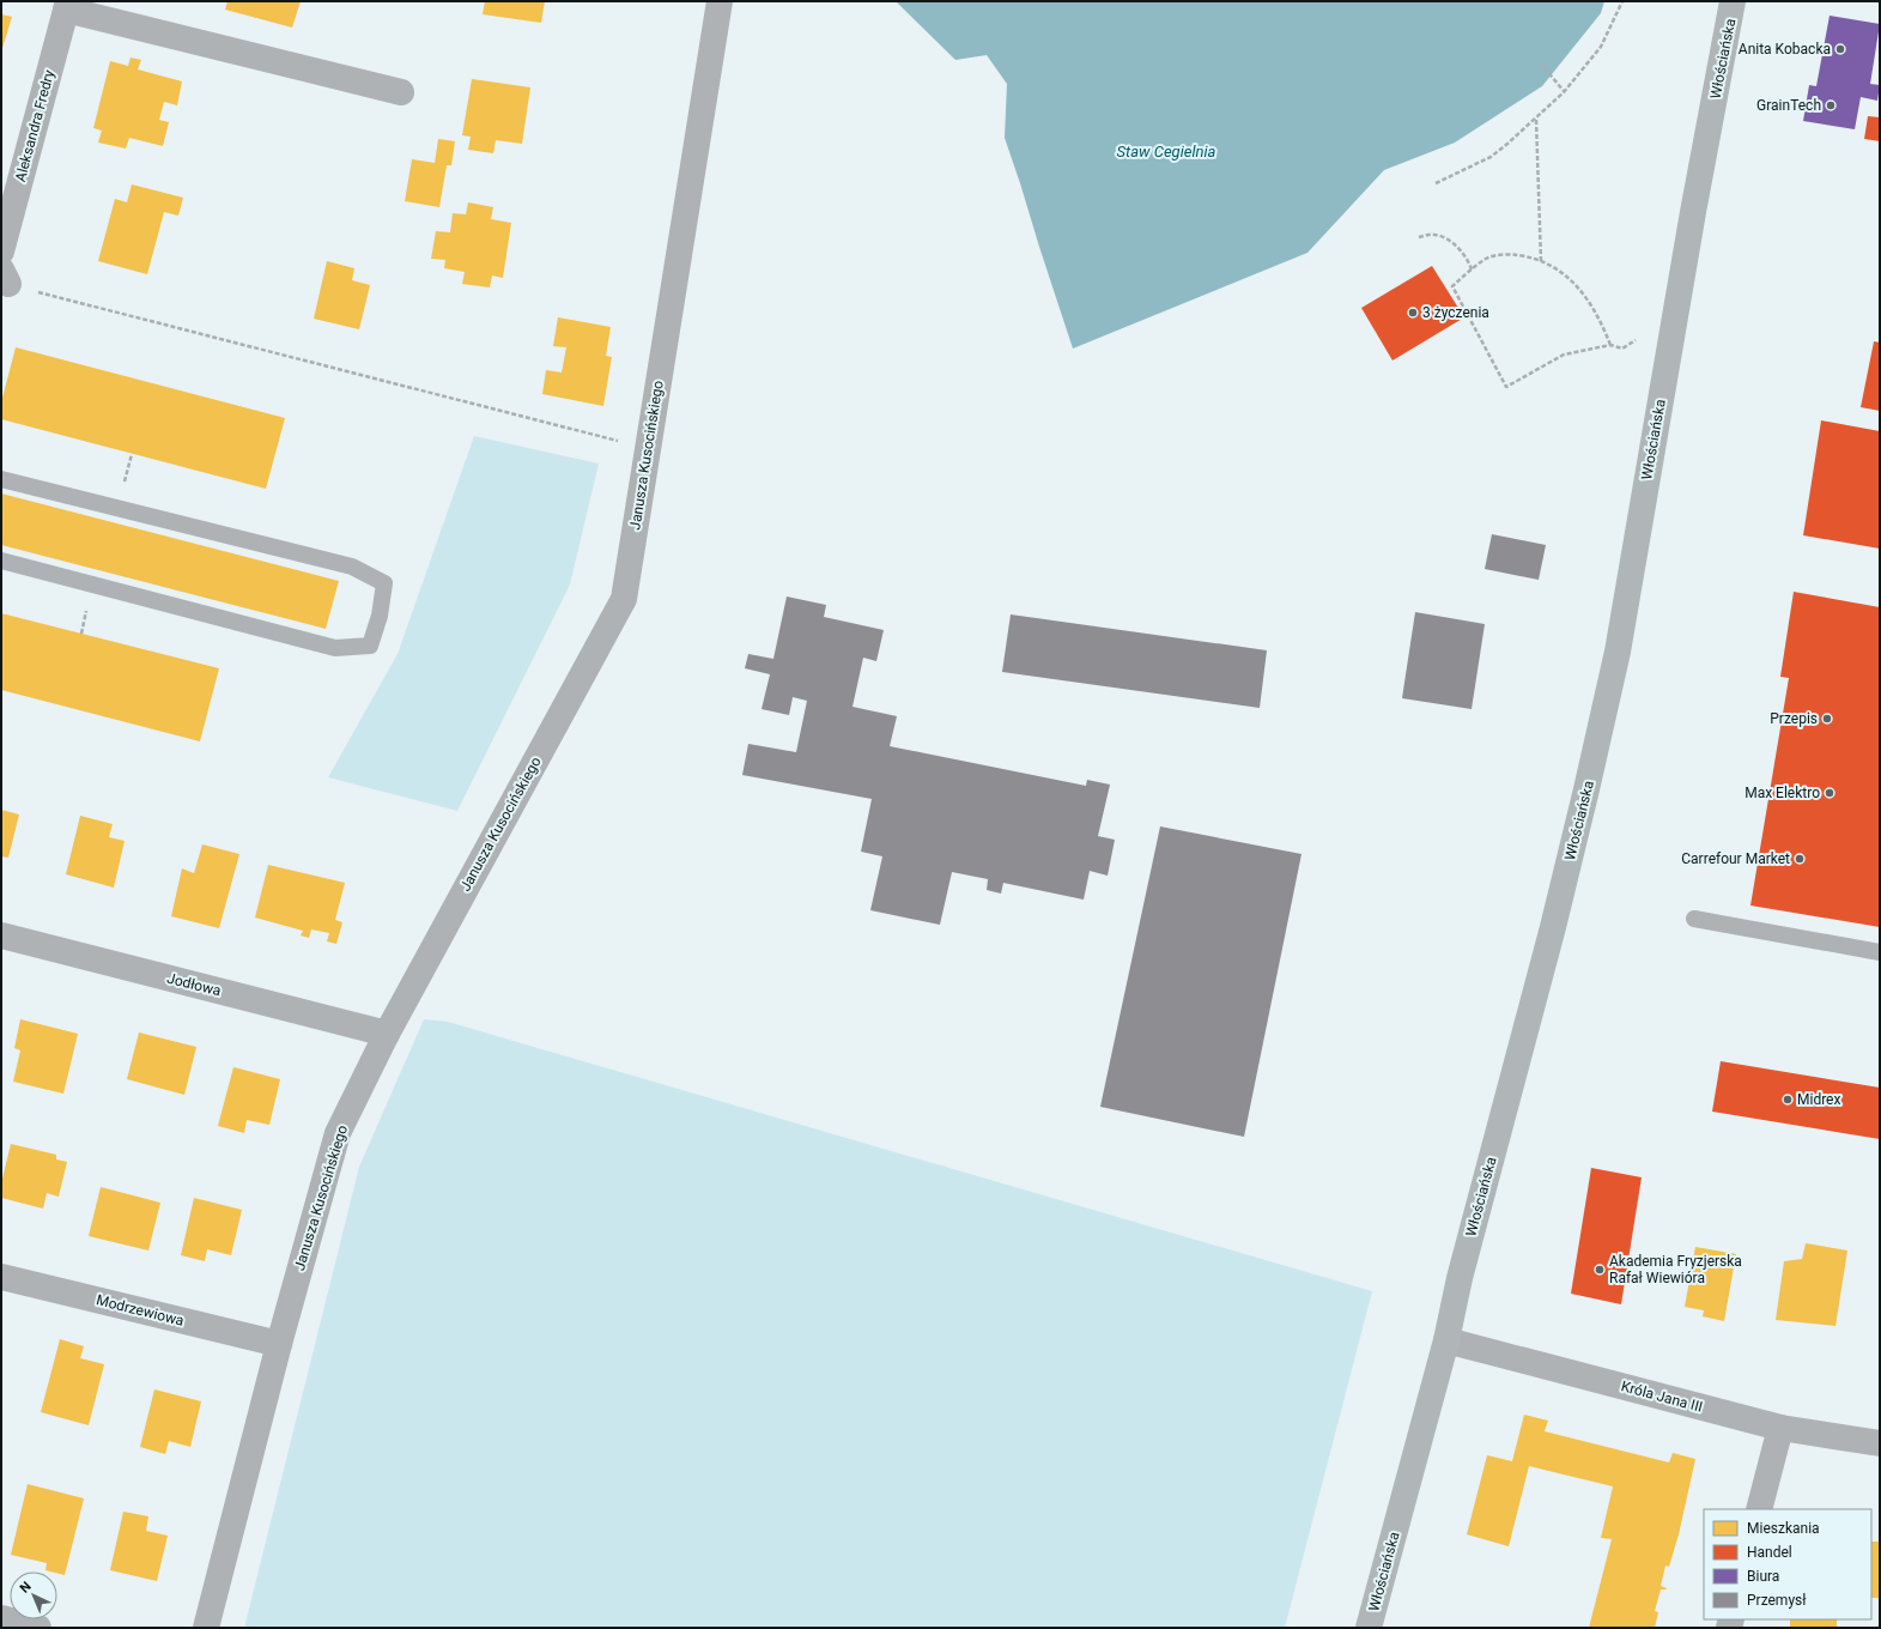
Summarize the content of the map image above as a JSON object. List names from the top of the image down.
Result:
{
  "streets": {
    "main road": ["Włościańska"],
    "street": [
      "Aleksandra Fredry",
      "Janusza Kusocińskiego",
      "Jodłowa",
      "Modrzewiowa",
      "Króla Jana III"
    ]
  },
  "crossings": [
    ["Włościańska", "Króla Jana III"],
    ["Janusza Kusocińskiego", "Jodłowa"],
    ["Janusza Kusocińskiego", "Modrzewiowa"]
  ],
  "water": ["Staw Cegielnia"],
  "places": [
    "Anita Kobacka",
    "GrainTech",
    "3 życzenia",
    "Przepis",
    "Max Elektro",
    "Carrefour Market",
    "Midrex",
    "Akademia Fryzjerska Rafał Wiewióra"
  ],
  "legend": [
    "Mieszkania",
    "Handel",
    "Biura",
    "Przemysł"
  ],
  "north": "top left"
}
